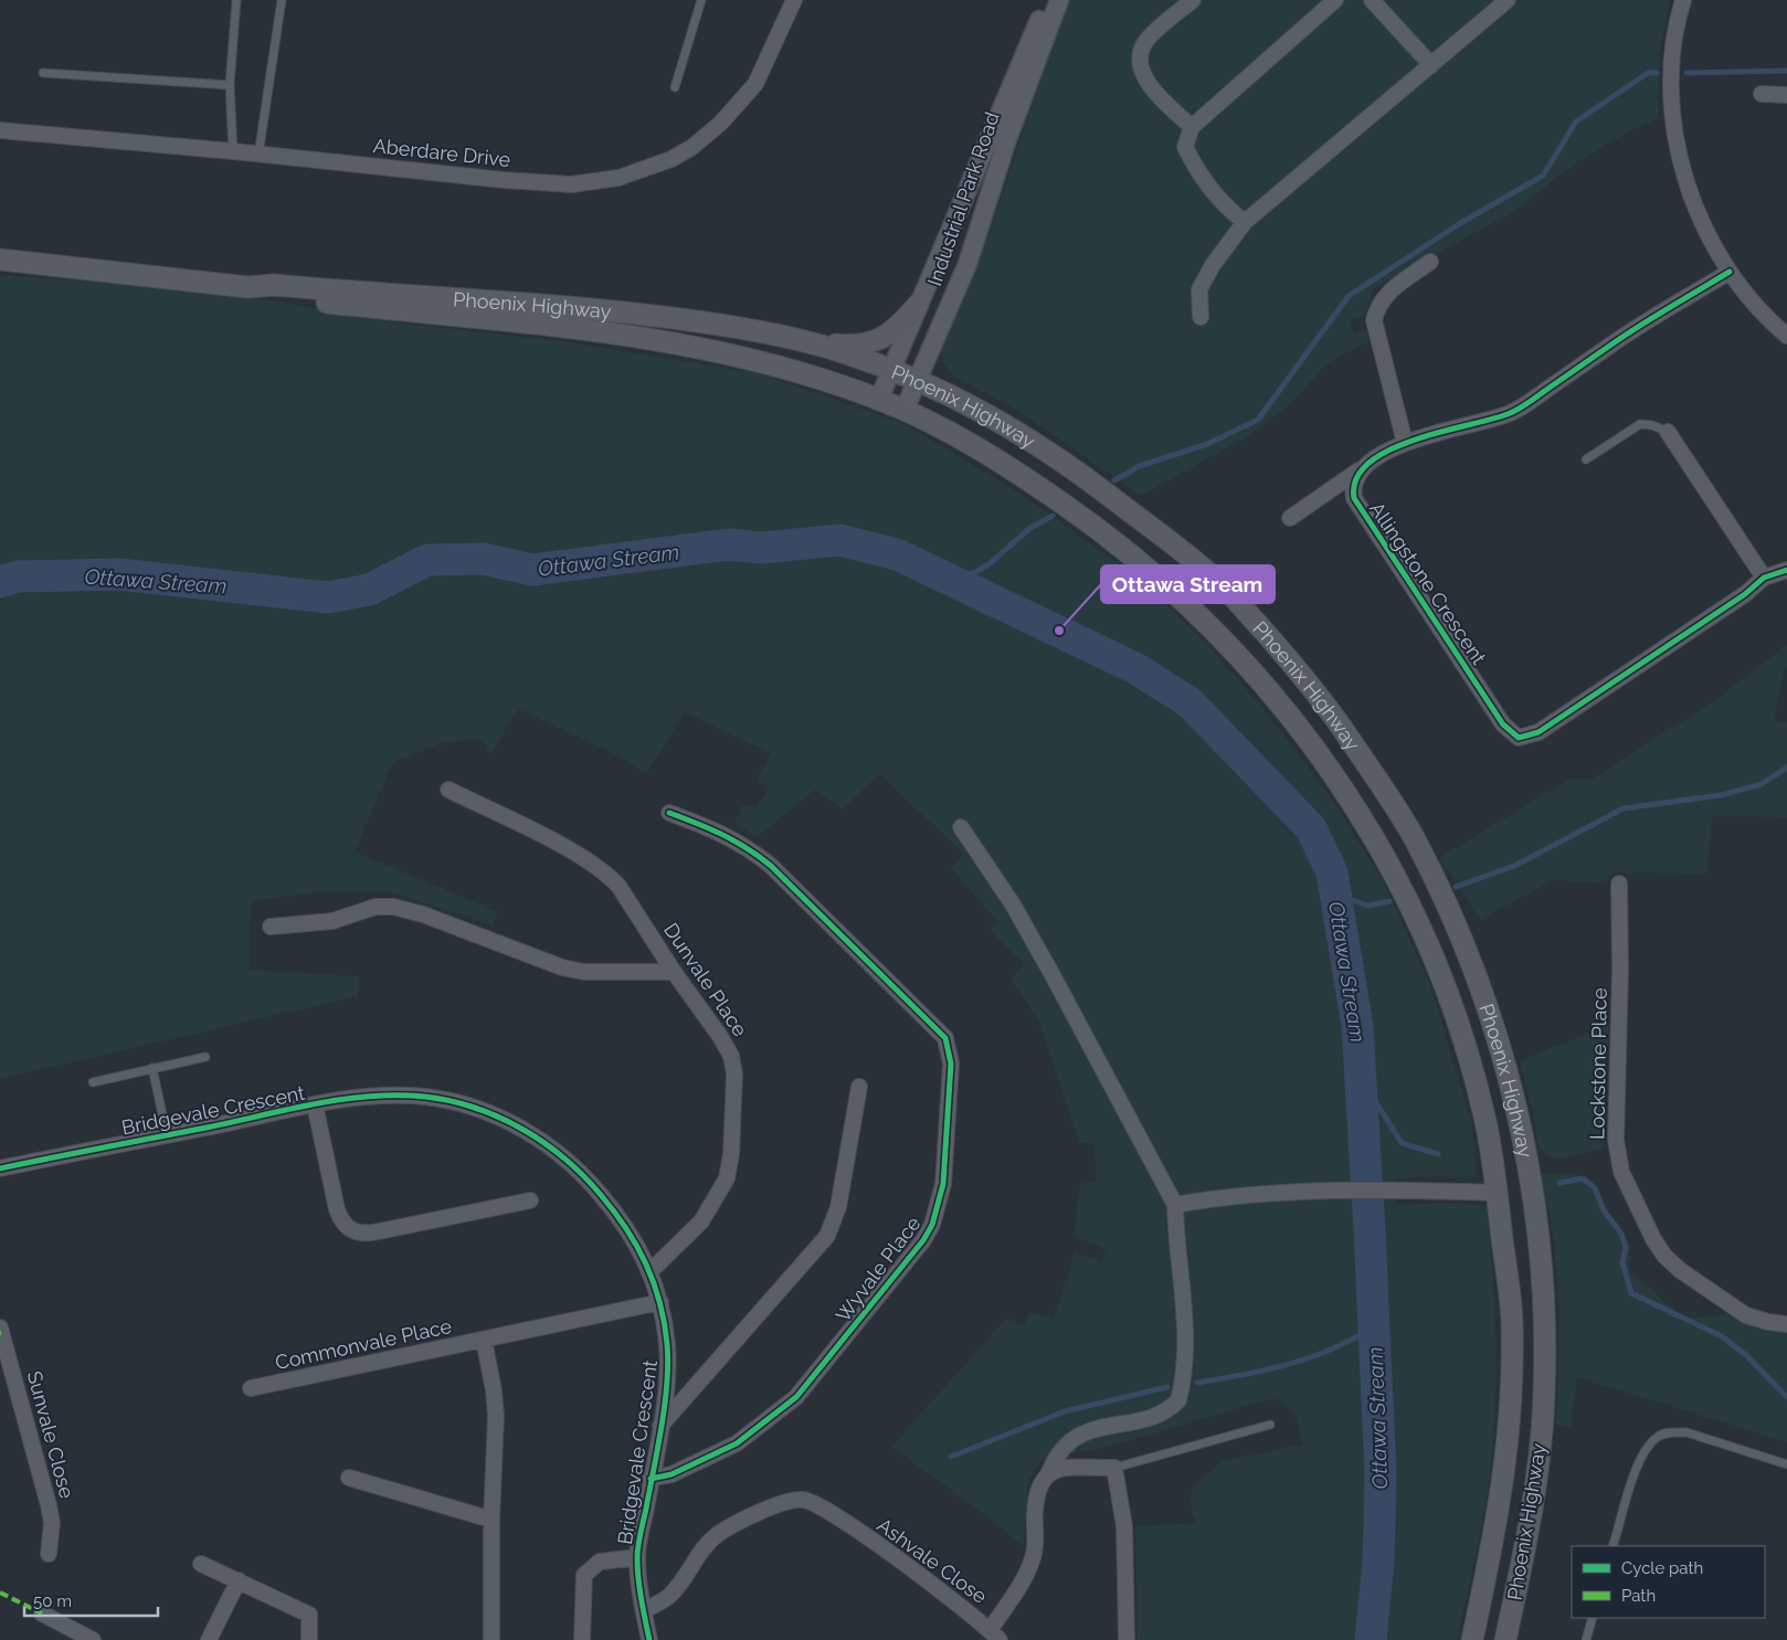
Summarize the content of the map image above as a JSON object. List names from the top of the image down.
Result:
{
  "streets": {
    "main road": ["Phoenix Highway"],
    "street": [
      "Aberdare Drive",
      "Industrial Park Road",
      "Allingstone Crescent",
      "Dunvale Place",
      "Lockstone Place",
      "Bridgevale Crescent",
      "Wyvale Place",
      "Commonvale Place",
      "Sunvale Close",
      "Ashvale Close"
    ]
  },
  "crossings": [
    ["Industrial Park Road", "Phoenix Highway"],
    ["Dunvale Place", "Bridgevale Crescent"],
    ["Bridgevale Crescent", "Wyvale Place"],
    ["Bridgevale Crescent", "Commonvale Place"],
    ["Bridgevale Crescent", "Ashvale Close"]
  ],
  "water": ["Ottawa Stream"],
  "places": ["Ottawa Stream"],
  "legend": ["Cycle path", "Path"],
  "scale_bar": "50 m"
}
